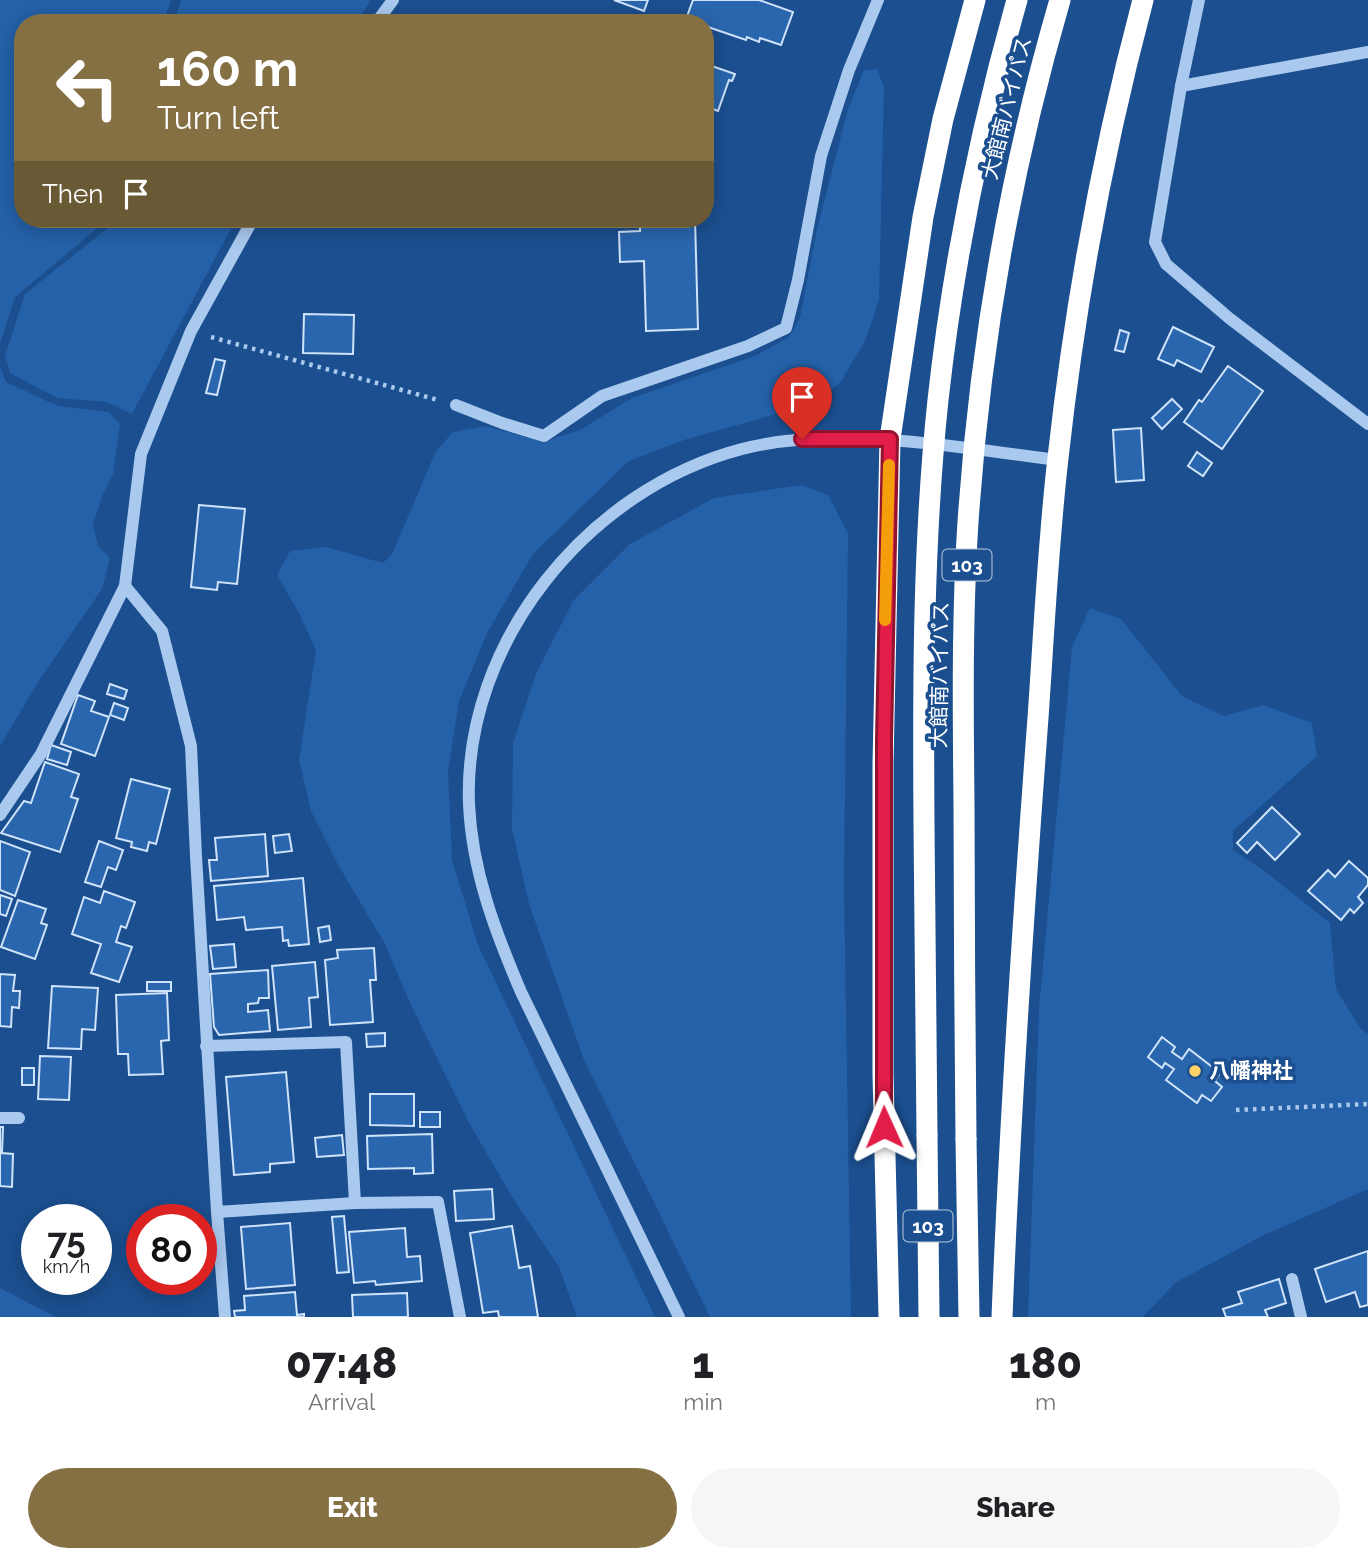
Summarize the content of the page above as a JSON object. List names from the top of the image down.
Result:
{
  "streets": {
    "highway": ["大館南バイパス", "103"]
  },
  "places": ["八幡神社"],
  "page": {
    "turn": ["160 m", "Turn left"],
    "then": "Then",
    "speed": "75 km/h",
    "limit": "80",
    "eta": [
      "07:48",
      "Arrival",
      "1",
      "min",
      "180",
      "m"
    ],
    "buttons": ["Exit", "Share"]
  }
}
